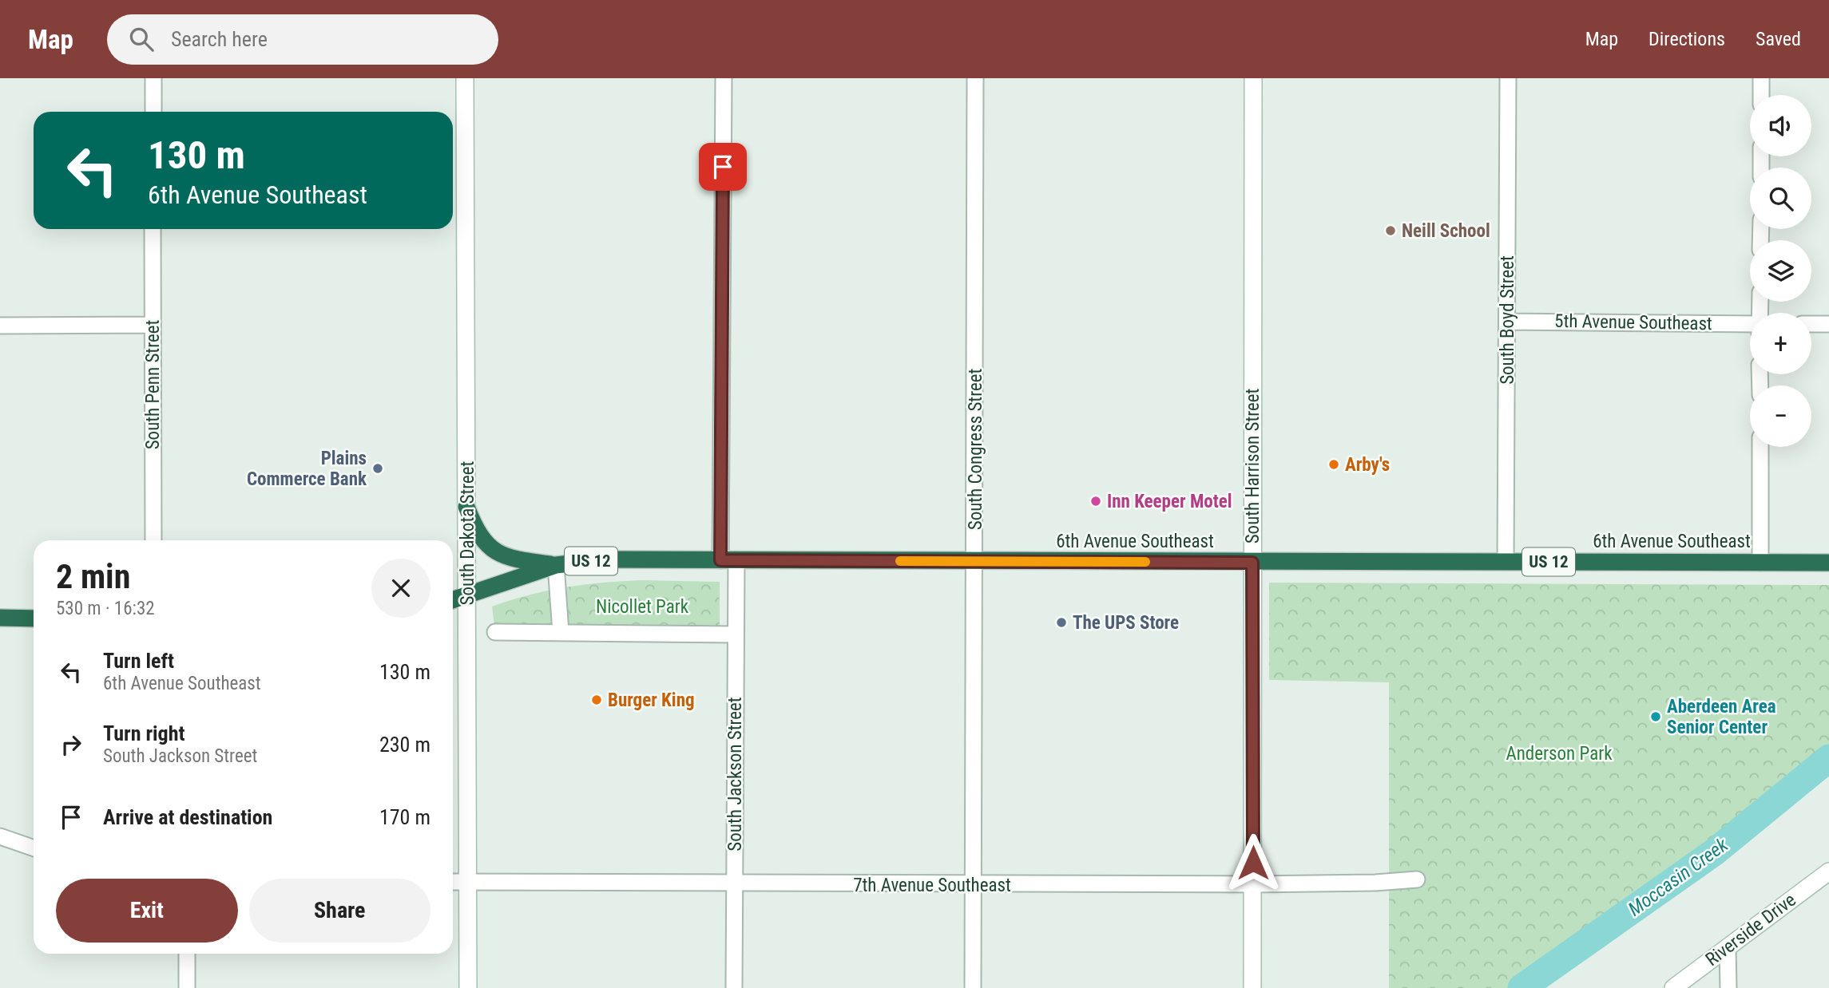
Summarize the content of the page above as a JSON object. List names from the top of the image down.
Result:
{
  "streets": {
    "highway": ["6th Avenue Southeast", "US 12"],
    "street": [
      "South Boyd Street",
      "5th Avenue Southeast",
      "South Penn Street",
      "South Congress Street",
      "South Harrison Street",
      "South Dakota Street",
      "South Jackson Street",
      "7th Avenue Southeast",
      "Riverside Drive"
    ]
  },
  "crossings": [
    ["South Boyd Street", "5th Avenue Southeast"],
    ["South Boyd Street", "6th Avenue Southeast"],
    ["South Congress Street", "6th Avenue Southeast"],
    ["South Congress Street", "7th Avenue Southeast"],
    ["South Harrison Street", "6th Avenue Southeast"],
    ["South Harrison Street", "7th Avenue Southeast"],
    ["South Dakota Street", "6th Avenue Southeast"],
    ["South Dakota Street", "7th Avenue Southeast"],
    ["6th Avenue Southeast", "South Jackson Street"],
    ["South Jackson Street", "7th Avenue Southeast"]
  ],
  "water": ["Moccasin Creek"],
  "parks": ["Nicollet Park", "Anderson Park"],
  "places": [
    "Neill School",
    "Arby's",
    "Plains Commerce Bank",
    "Inn Keeper Motel",
    "The UPS Store",
    "Burger King",
    "Aberdeen Area Senior Center"
  ],
  "page": {
    "header": "Map",
    "search": "Search here",
    "nav": ["Map", "Directions", "Saved"],
    "map_buttons": ["+", "−"],
    "turn": ["130 m", "6th Avenue Southeast"],
    "heading": ["2 min", "530 m · 16:32"],
    "list": [
      {
        "name": "Turn left",
        "note": "6th Avenue Southeast",
        "value": "130 m"
      },
      {
        "name": "Turn right",
        "note": "South Jackson Street",
        "value": "230 m"
      },
      {
        "name": "Arrive at destination",
        "value": "170 m"
      }
    ],
    "buttons": ["Exit", "Share"]
  }
}
